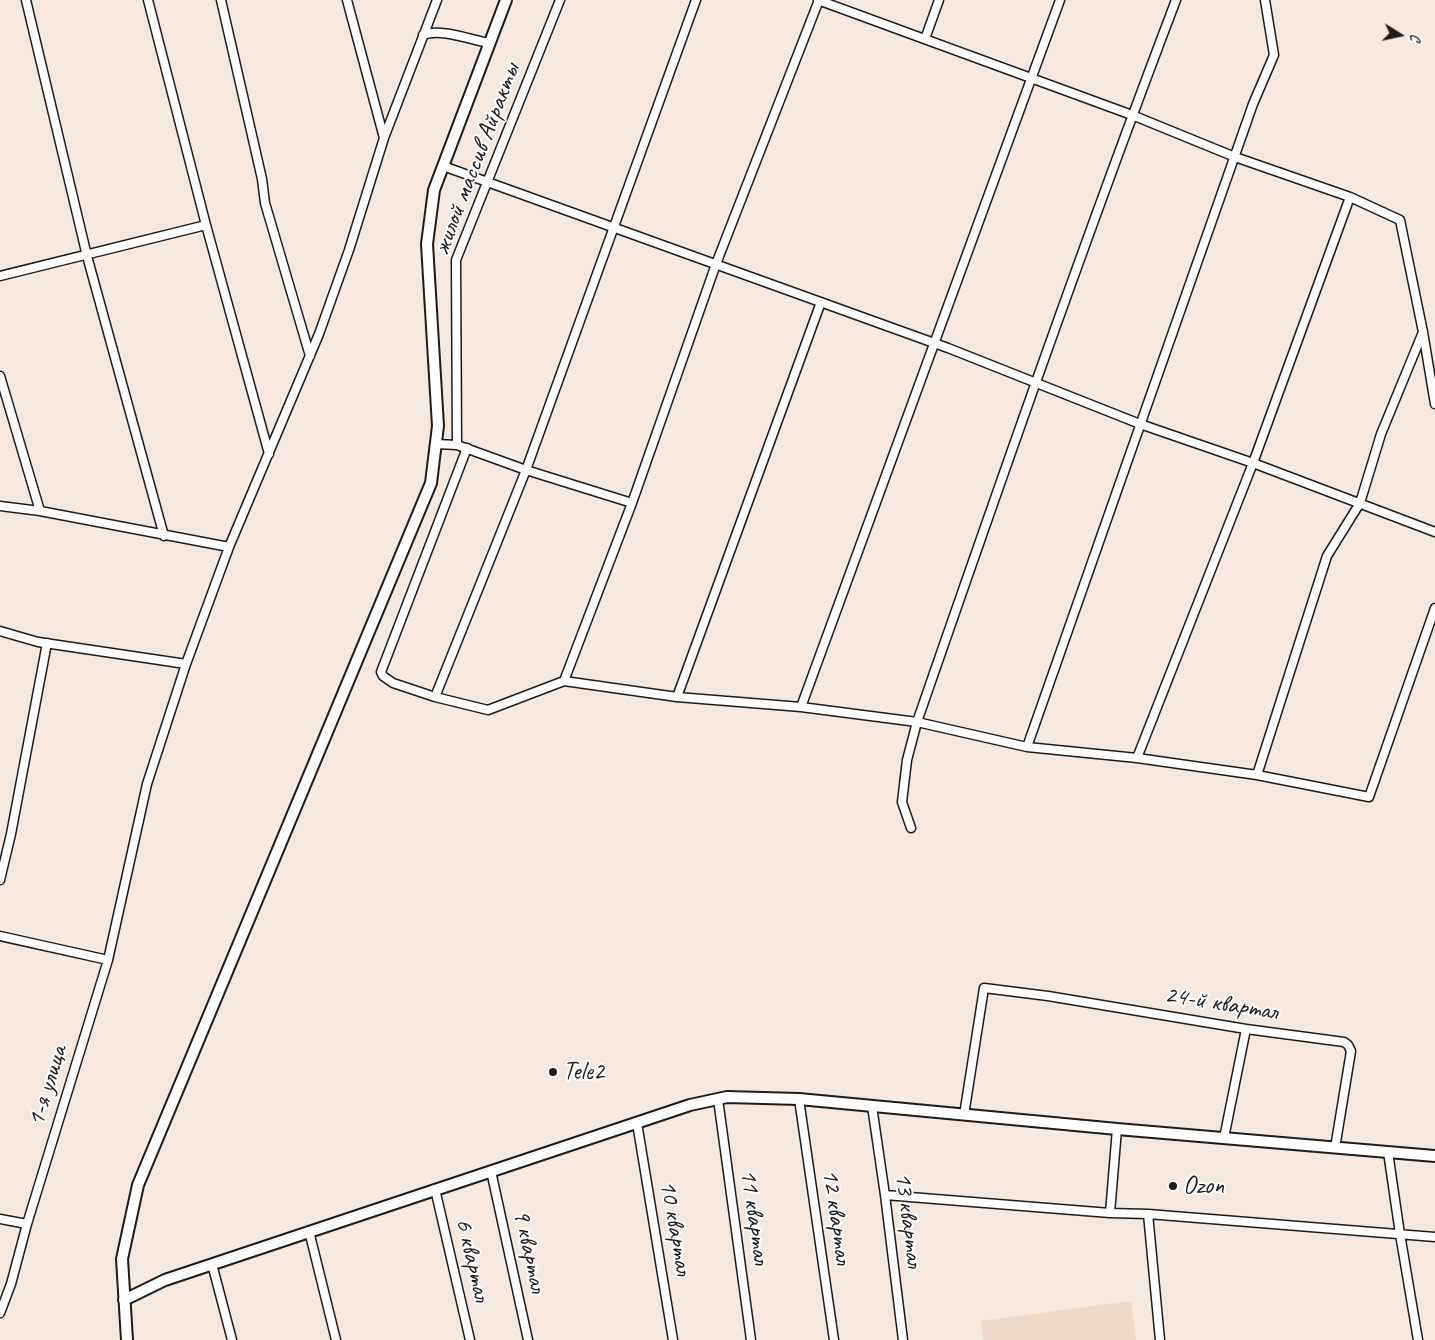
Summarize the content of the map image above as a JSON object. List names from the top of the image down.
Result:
{
  "streets": {
    "street": [
      "жилой массив Айракты",
      "24-й квартал",
      "1-я улица",
      "11 квартал",
      "12 квартал",
      "13 квартал",
      "10 квартал",
      "9 квартал",
      "6 квартал"
    ]
  },
  "places": ["Tele2", "Ozon"],
  "north": "right"
}
